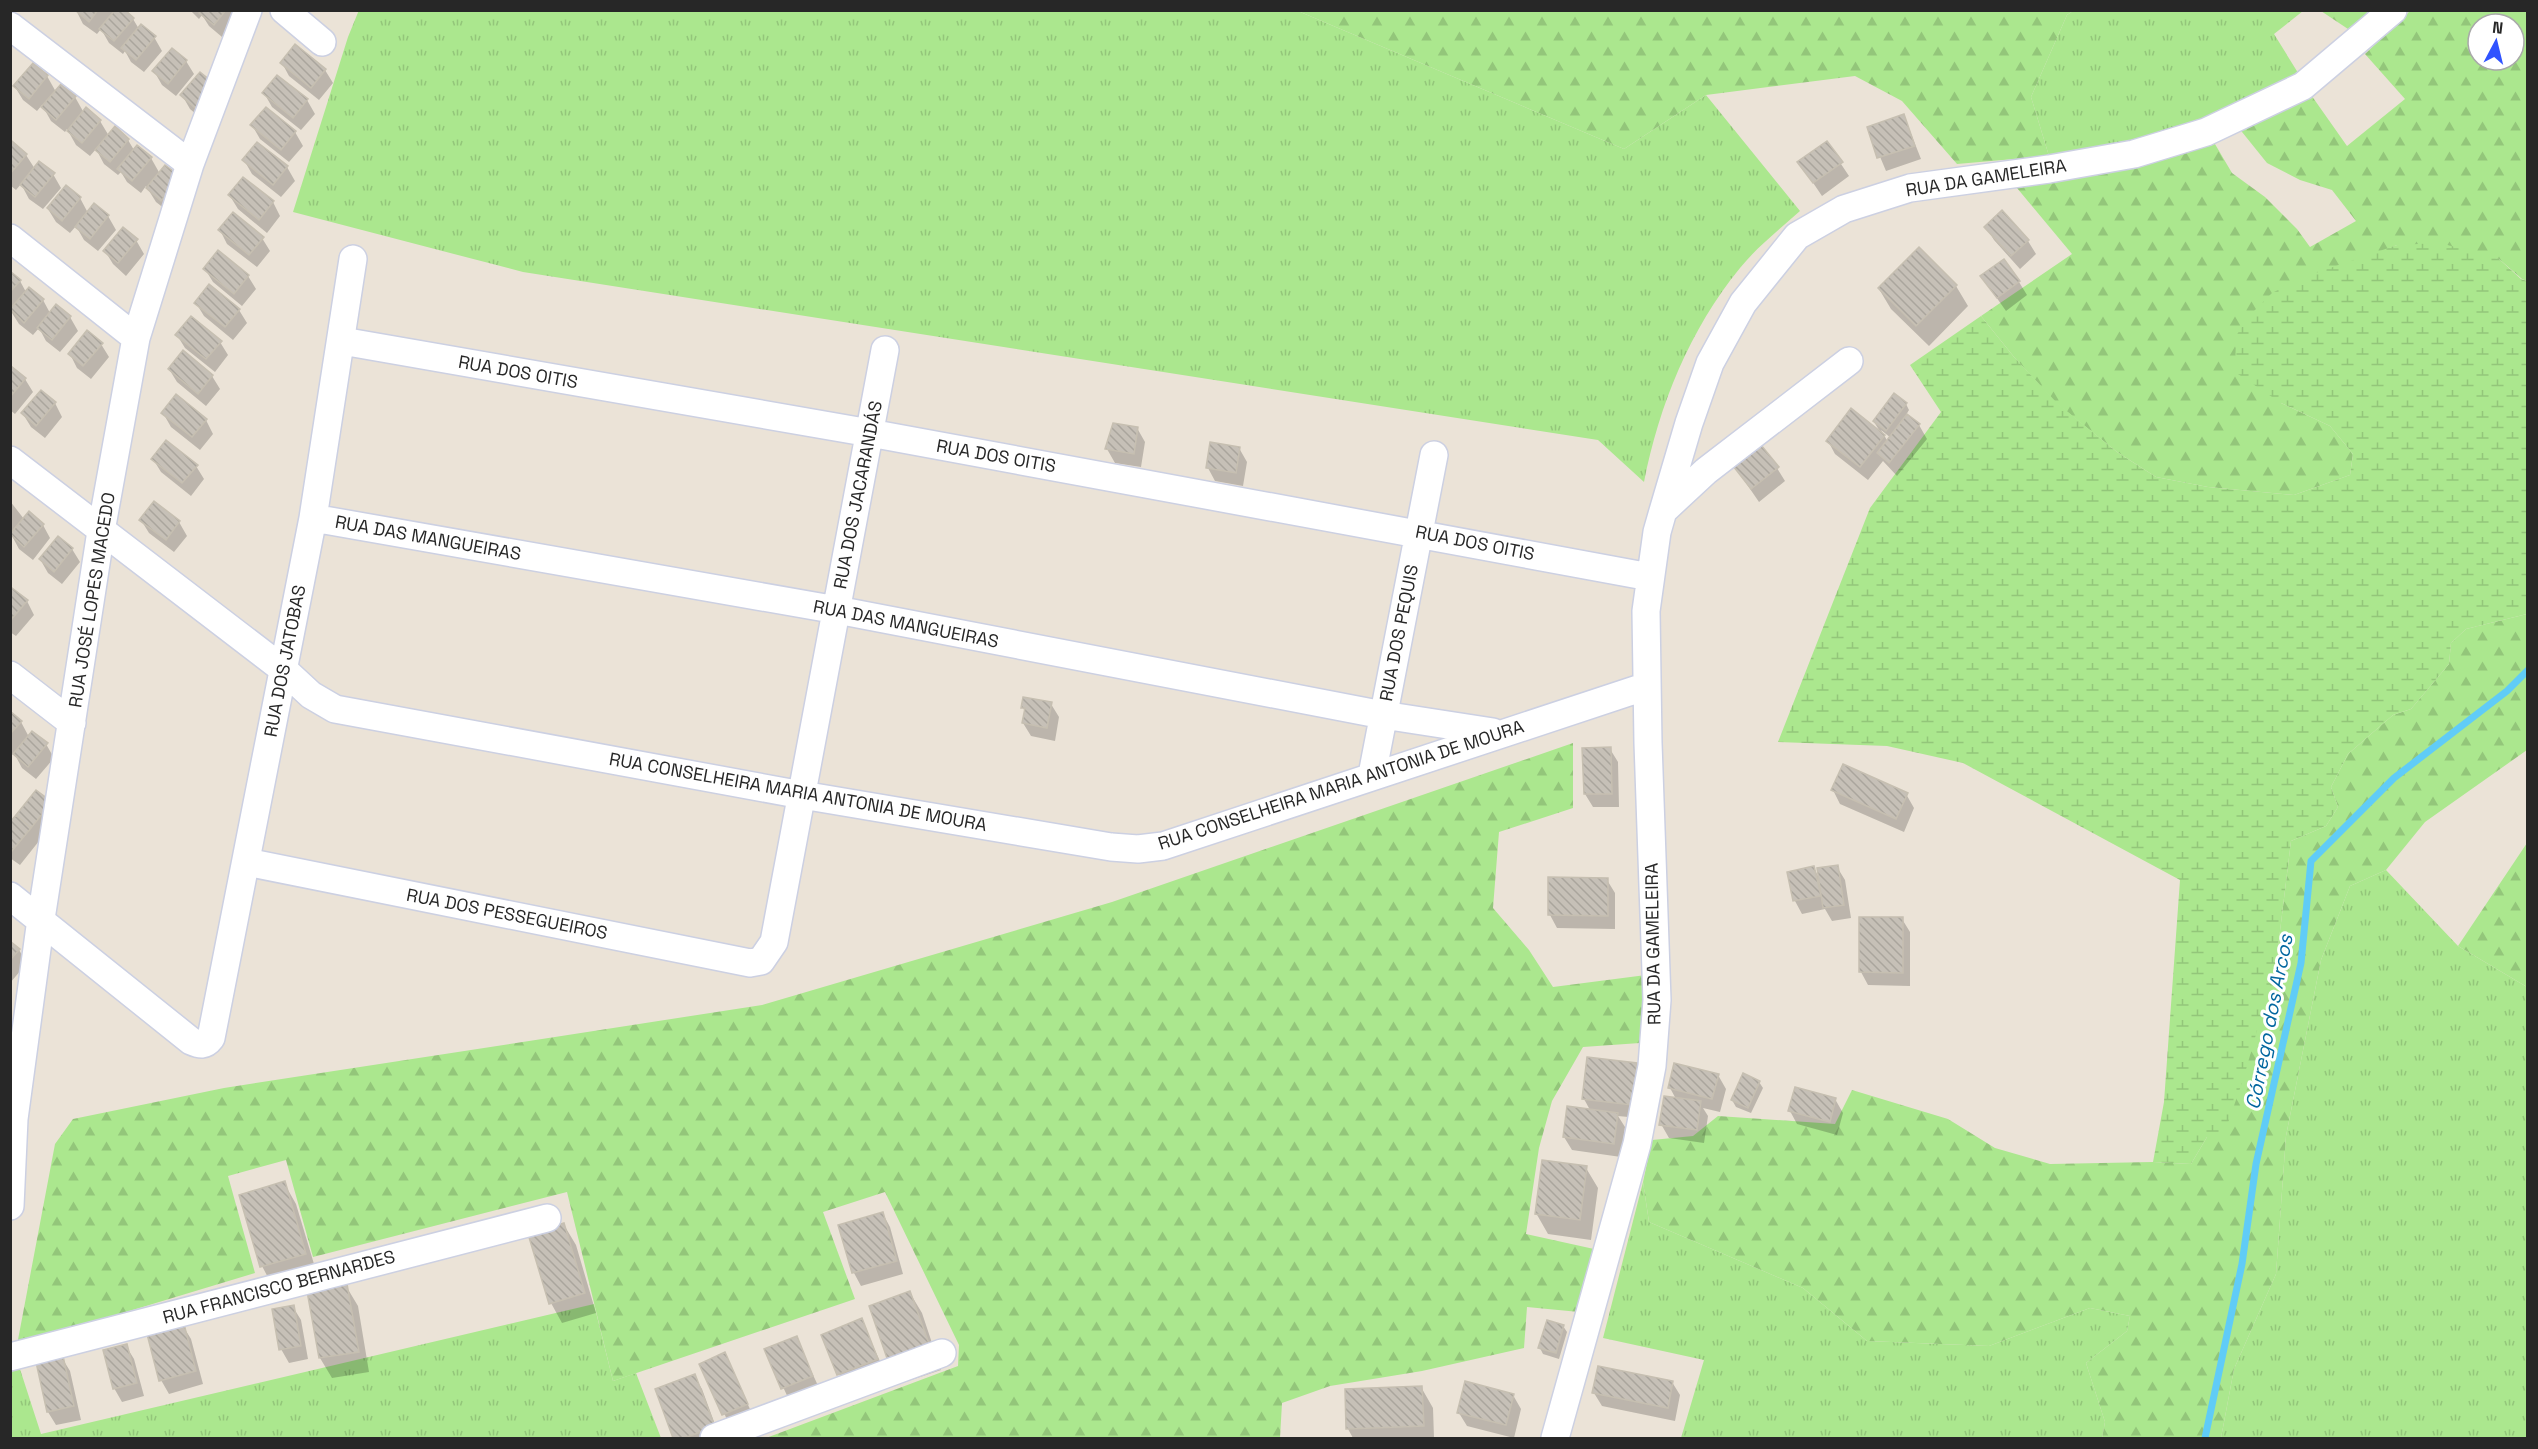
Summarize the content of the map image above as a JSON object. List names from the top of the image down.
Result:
{
  "streets": {
    "street": [
      "RUA DA GAMELEIRA",
      "RUA DOS OITIS",
      "RUA DOS JACARANDÁS",
      "RUA DAS MANGUEIRAS",
      "RUA JOSÉ LOPES MACEDO",
      "RUA DOS PEQUIS",
      "RUA DOS JATOBAS",
      "RUA CONSELHEIRA MARIA ANTONIA DE MOURA",
      "RUA DOS PESSEGUEIROS",
      "RUA FRANCISCO BERNARDES"
    ]
  },
  "crossings": [
    ["RUA DA GAMELEIRA", "RUA DOS OITIS"],
    ["RUA DA GAMELEIRA", "RUA CONSELHEIRA MARIA ANTONIA DE MOURA"],
    ["RUA DOS OITIS", "RUA DOS JACARANDÁS"],
    ["RUA DOS OITIS", "RUA DOS PEQUIS"],
    ["RUA DOS OITIS", "RUA DOS JATOBAS"],
    ["RUA DOS JACARANDÁS", "RUA DAS MANGUEIRAS"],
    ["RUA DOS JACARANDÁS", "RUA CONSELHEIRA MARIA ANTONIA DE MOURA"],
    ["RUA DOS JACARANDÁS", "RUA DOS PESSEGUEIROS"],
    ["RUA DAS MANGUEIRAS", "RUA DOS PEQUIS"],
    ["RUA DAS MANGUEIRAS", "RUA DOS JATOBAS"],
    ["RUA DAS MANGUEIRAS", "RUA CONSELHEIRA MARIA ANTONIA DE MOURA"],
    ["RUA JOSÉ LOPES MACEDO", "RUA DOS JATOBAS"],
    ["RUA JOSÉ LOPES MACEDO", "RUA CONSELHEIRA MARIA ANTONIA DE MOURA"],
    ["RUA DOS PEQUIS", "RUA CONSELHEIRA MARIA ANTONIA DE MOURA"],
    ["RUA DOS JATOBAS", "RUA CONSELHEIRA MARIA ANTONIA DE MOURA"],
    ["RUA DOS JATOBAS", "RUA DOS PESSEGUEIROS"]
  ],
  "water": ["Córrego dos Arcos"],
  "north": "top"
}
